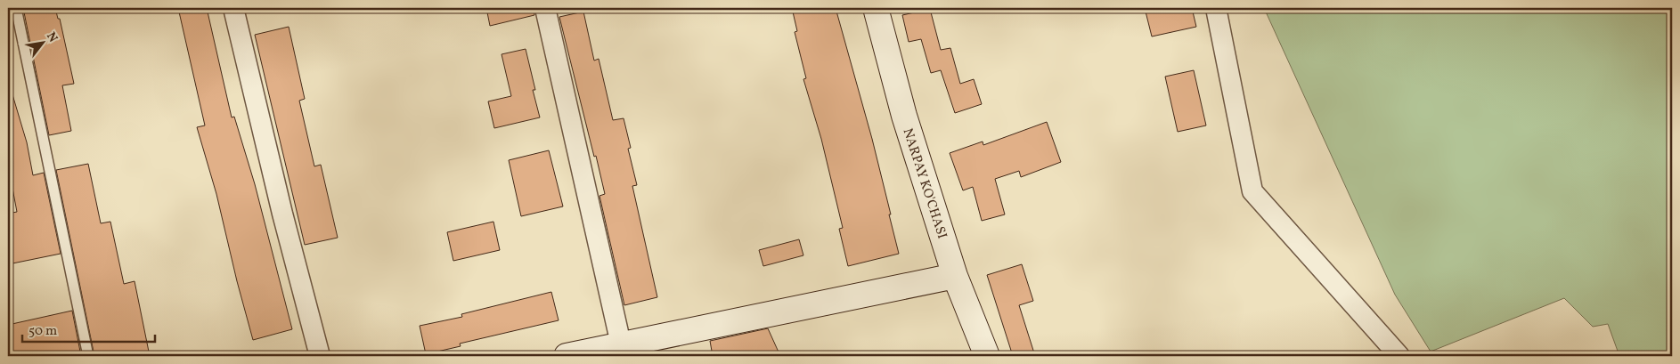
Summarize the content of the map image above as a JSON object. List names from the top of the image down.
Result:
{
  "streets": {
    "street": ["NARPAY KO'CHASI"]
  },
  "scale_bar": "50 m",
  "north": "top right"
}
